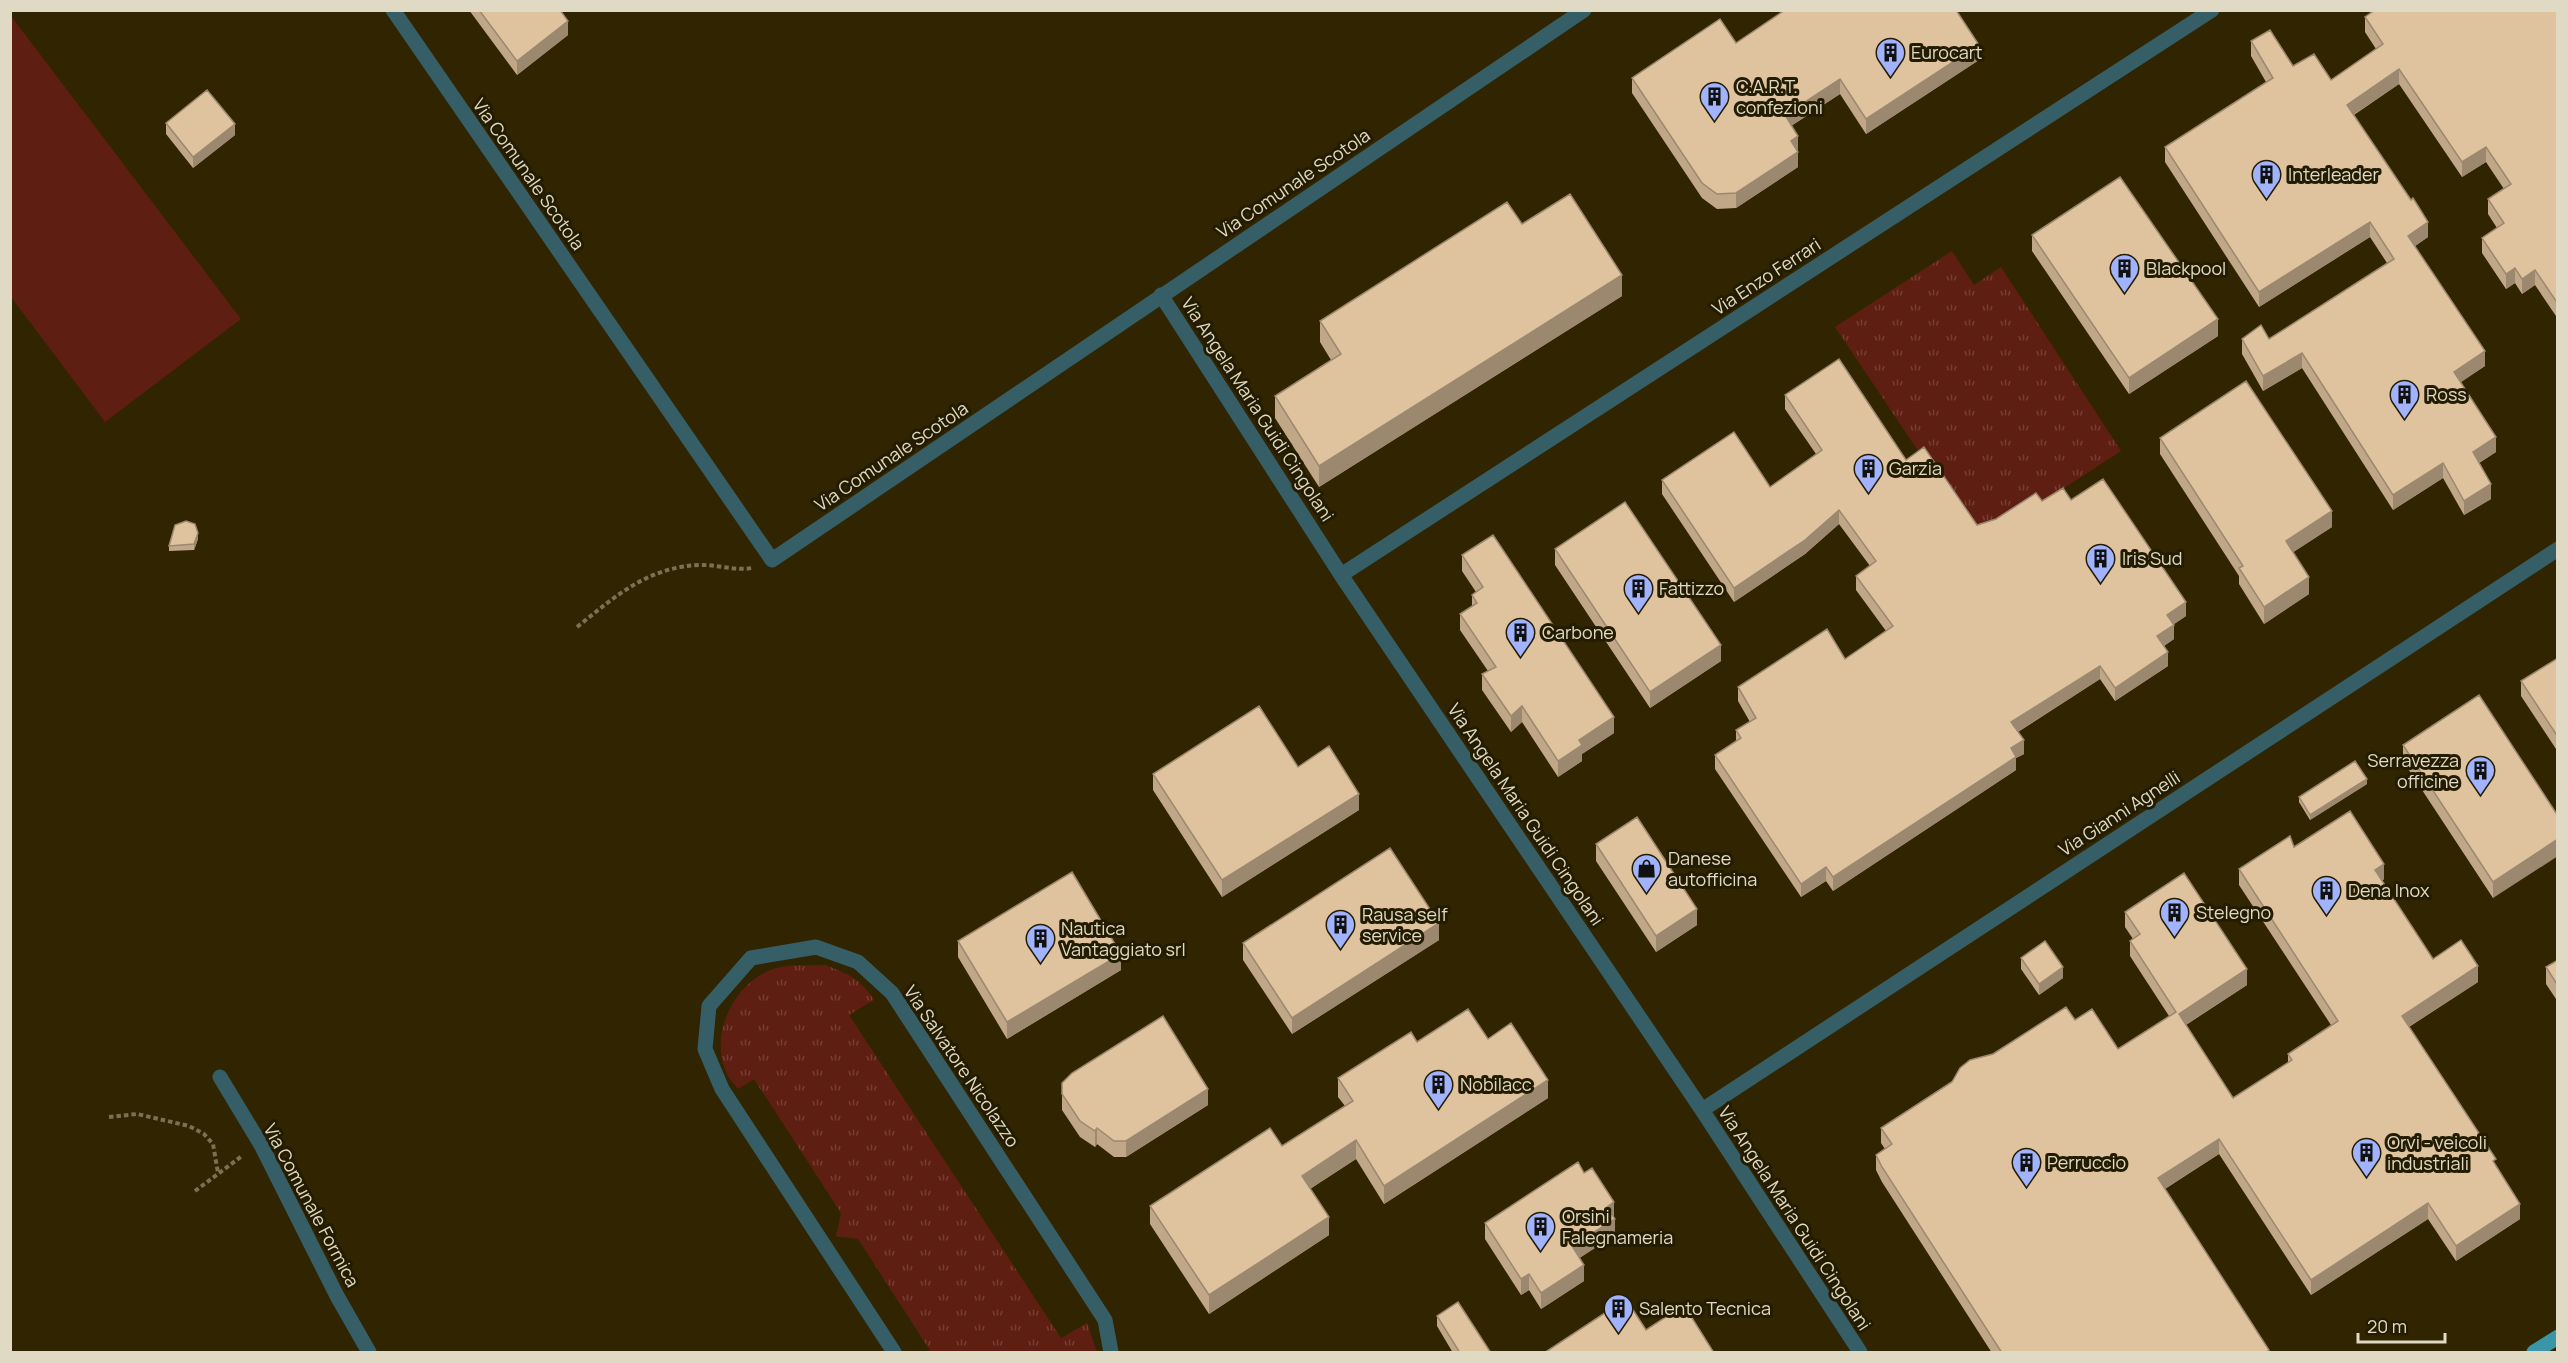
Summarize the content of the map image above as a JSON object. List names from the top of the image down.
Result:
{
  "streets": {
    "street": [
      "Via Comunale Scotola",
      "Via Enzo Ferrari",
      "Via Angela Maria Guidi Cingolani",
      "Via Gianni Agnelli",
      "Via Salvatore Nicolazzo",
      "Via Comunale Formica"
    ]
  },
  "crossings": [
    ["Via Comunale Scotola", "Via Angela Maria Guidi Cingolani"],
    ["Via Enzo Ferrari", "Via Angela Maria Guidi Cingolani"],
    ["Via Angela Maria Guidi Cingolani", "Via Gianni Agnelli"]
  ],
  "places": {
    "building": [
      "Eurocart",
      "C.A.R.T. confezioni",
      "Interleader",
      "Blackpool",
      "Ross",
      "Garzia",
      "Iris Sud",
      "Fattizzo",
      "Carbone",
      "Serravezza officine",
      "Dena Inox",
      "Stelegno",
      "Rausa self service",
      "Nautica Vantaggiato srl",
      "Nobilacc",
      "Orvi - veicoli industriali",
      "Perruccio",
      "Orsini Falegnameria",
      "Salento Tecnica"
    ],
    "shop": ["Danese autofficina"]
  },
  "scale_bar": "20 m"
}
